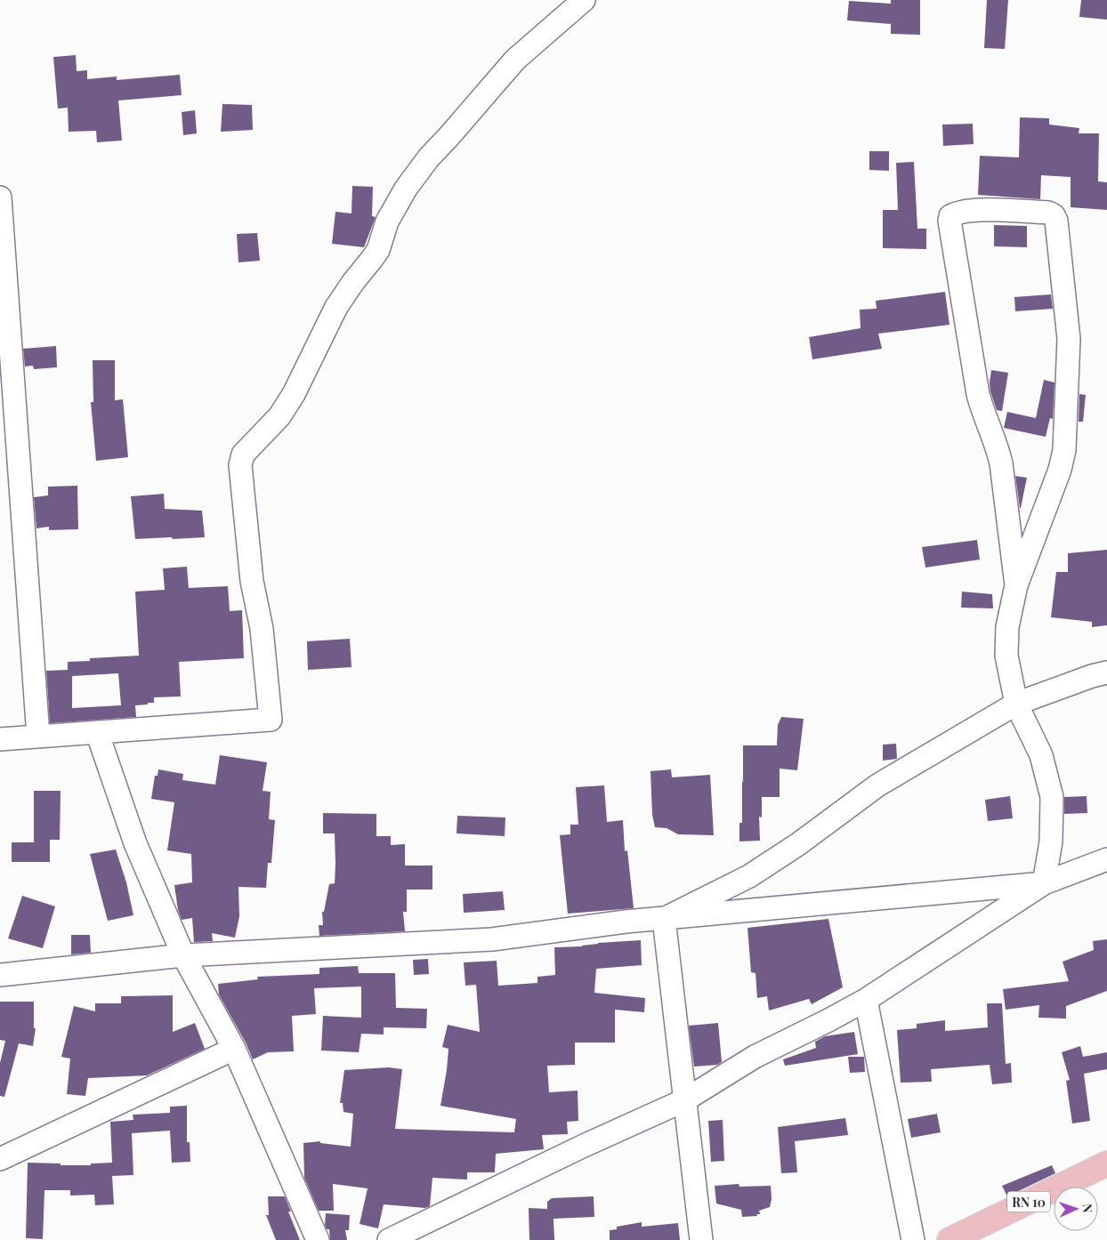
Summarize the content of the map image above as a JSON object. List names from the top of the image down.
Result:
{
  "streets": {
    "main road": ["RN 10"]
  },
  "north": "right"
}
